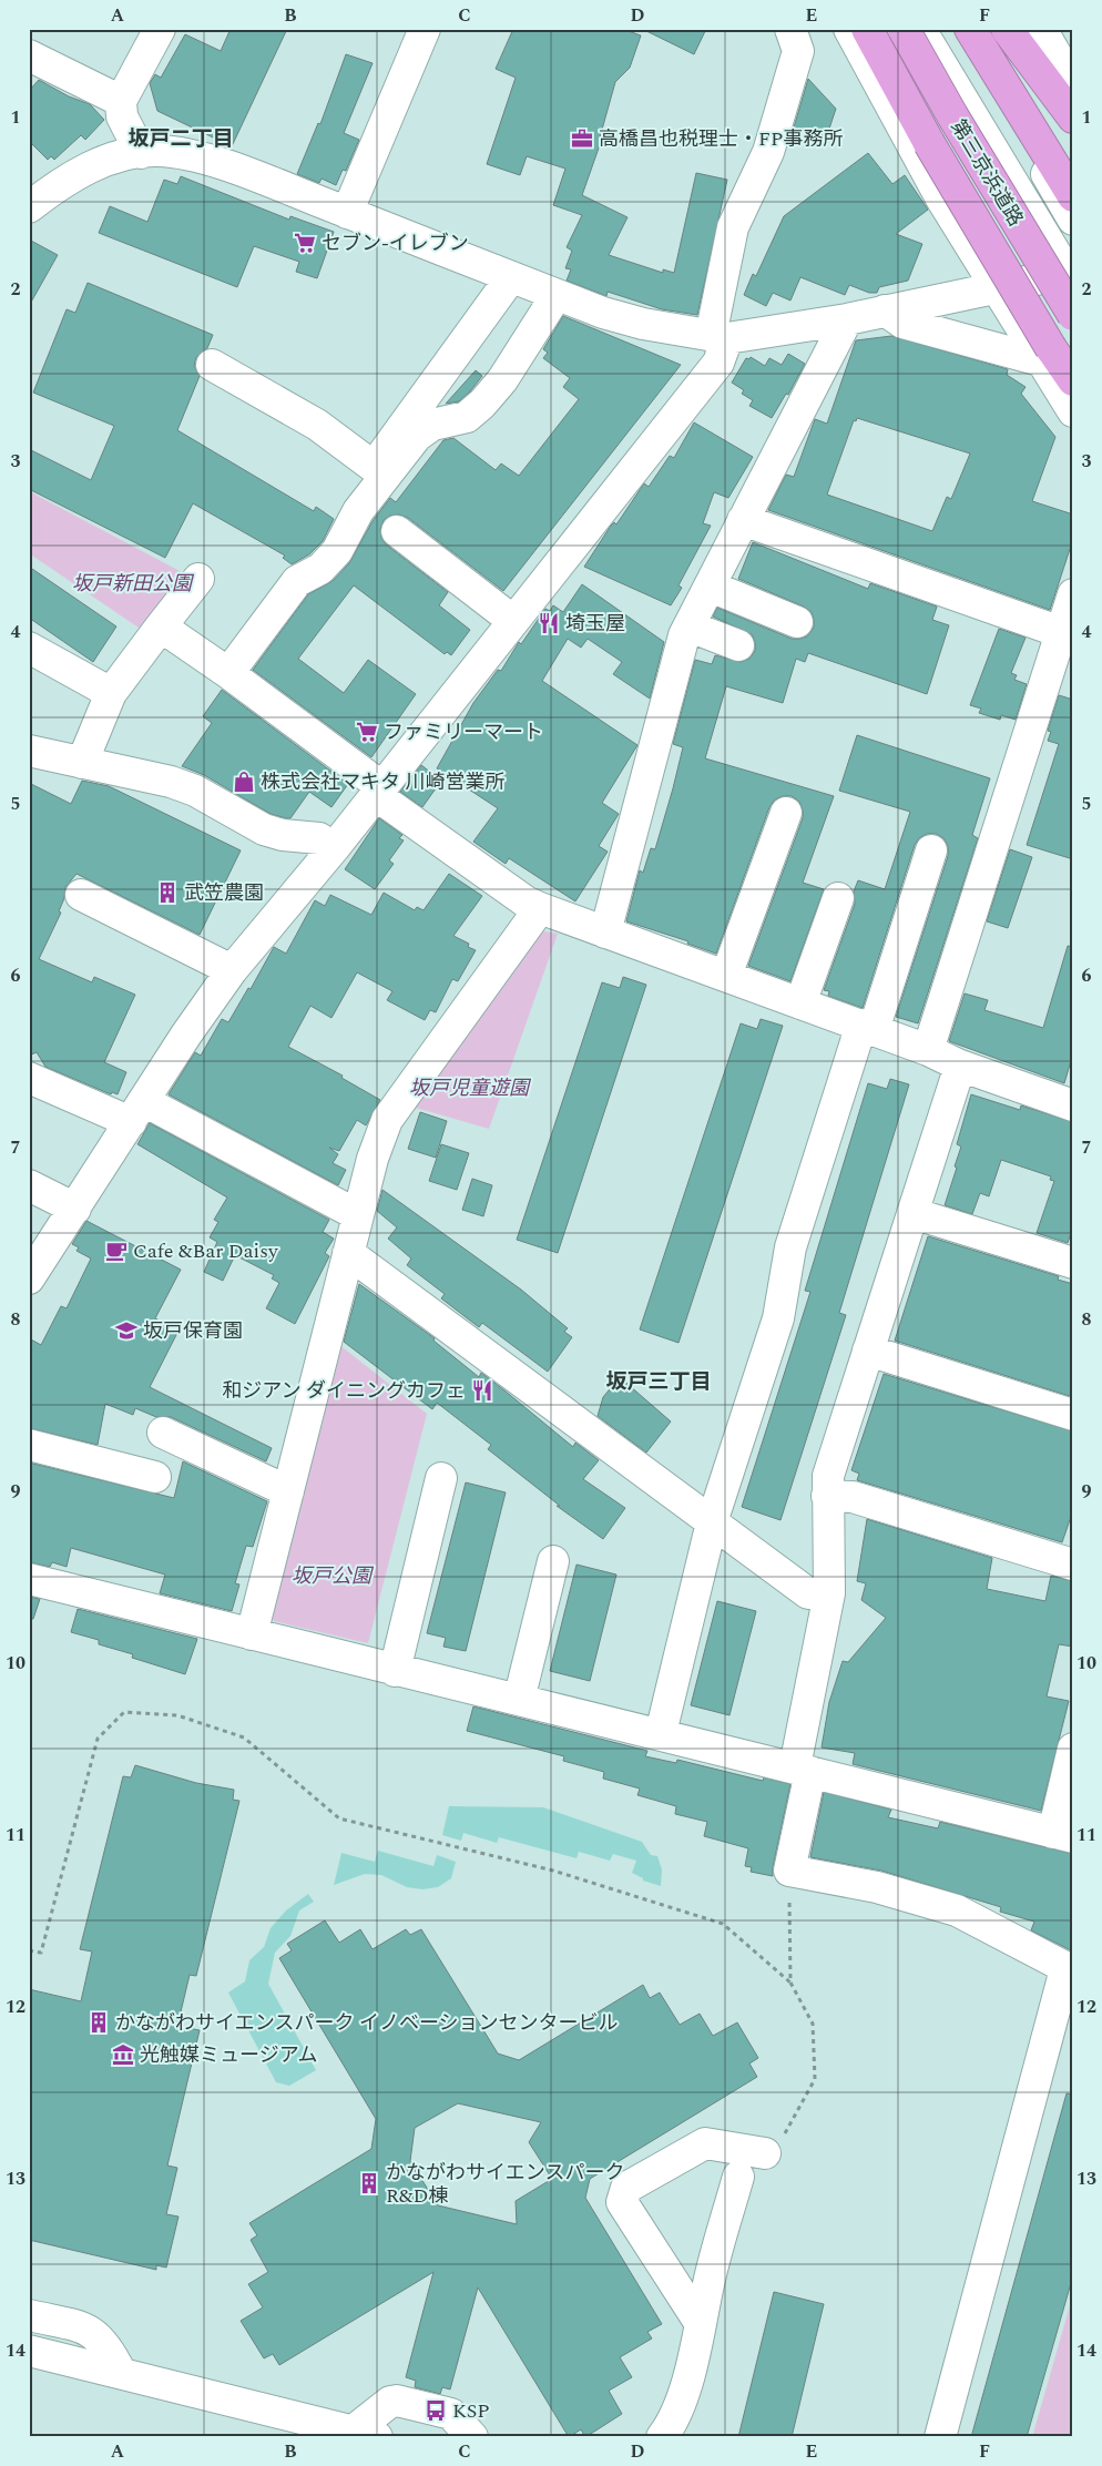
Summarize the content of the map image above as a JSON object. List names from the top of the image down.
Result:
{
  "streets": {
    "highway": ["第三京浜道路"]
  },
  "districts": ["坂戸二丁目", "坂戸三丁目"],
  "parks": ["坂戸新田公園", "坂戸児童遊園", "坂戸公園"],
  "places": {
    "office": ["高橋昌也税理士・FP事務所"],
    "supermarket": ["セブン-イレブン", "ファミリーマート"],
    "restaurant": ["埼玉屋", "和ジアン ダイニングカフェ"],
    "shop": ["株式会社マキタ 川崎営業所"],
    "building": ["武笠農園", "かながわサイエンスパーク イノベーションセンタービル", "かながわサイエンスパーク R&D棟"],
    "cafe": ["Cafe &Bar Daisy"],
    "school or university": ["坂戸保育園"],
    "museum": ["光触媒ミュージアム"],
    "bus stop": ["KSP"]
  },
  "grid": {
    "columns": [
      "A",
      "B",
      "C",
      "D",
      "E",
      "F"
    ],
    "rows": [
      "1",
      "2",
      "3",
      "4",
      "5",
      "6",
      "7",
      "8",
      "9",
      "10",
      "11",
      "12",
      "13",
      "14"
    ]
  }
}
